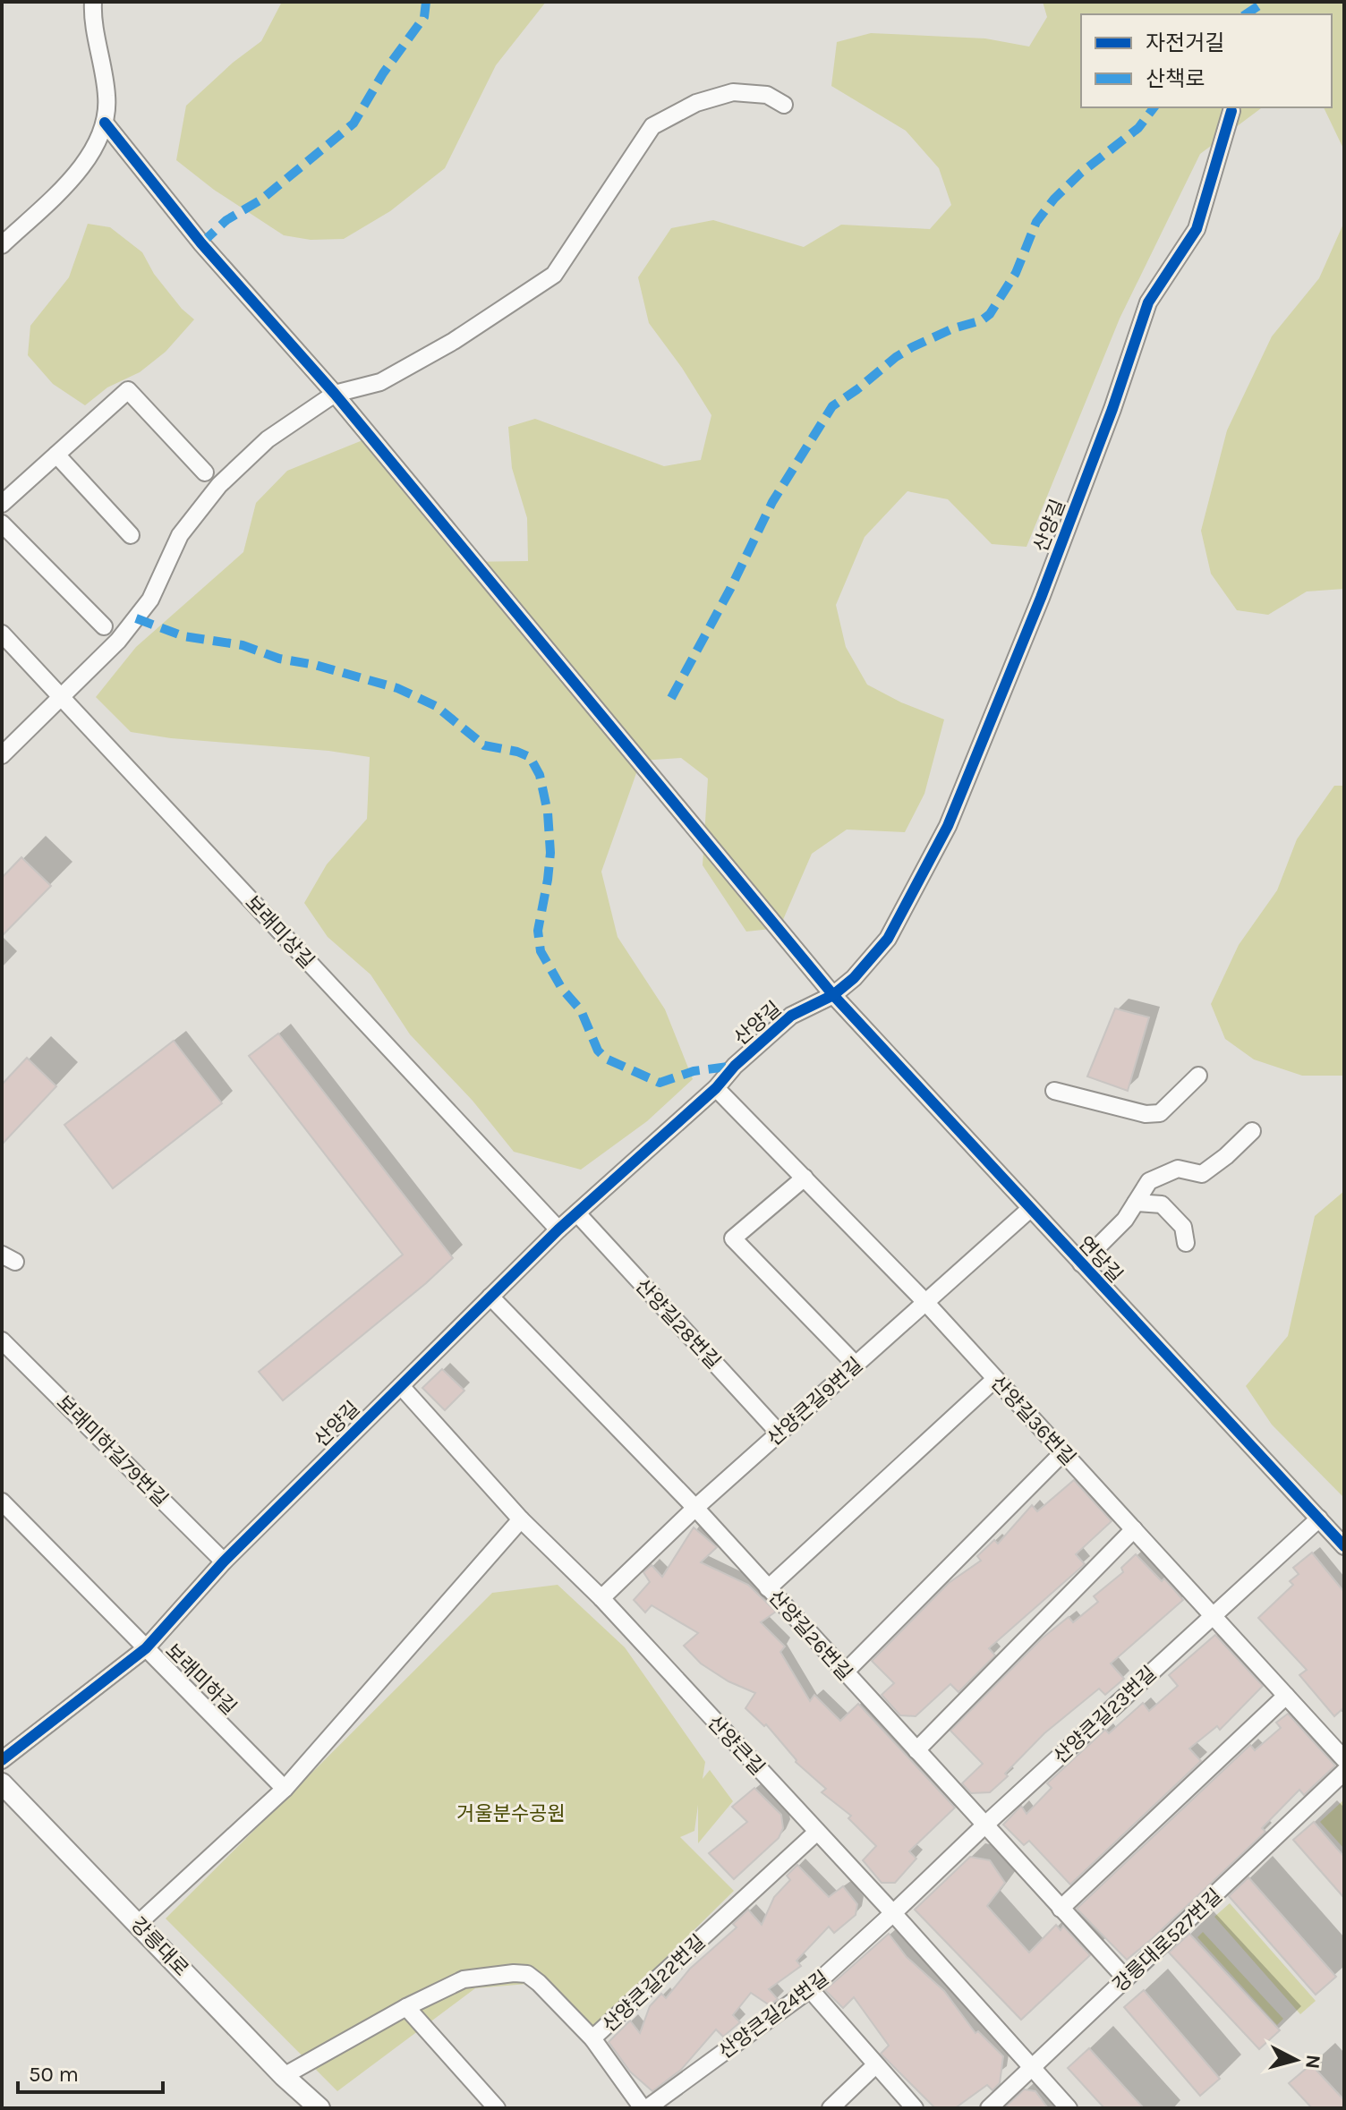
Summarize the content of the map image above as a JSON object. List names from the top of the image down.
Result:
{
  "streets": {
    "street": [
      "산양길",
      "보래미상길",
      "연당길",
      "산양길28번길",
      "산양큰길9번길",
      "산양길36번길",
      "보래미하길79번길",
      "산양길26번길",
      "보래미하길",
      "산양큰길23번길",
      "산양큰길",
      "강릉대로527번길",
      "강릉대로",
      "산양큰길22번길",
      "산양큰길24번길"
    ]
  },
  "crossings": [
    ["산양길", "보래미상길"],
    ["산양길", "연당길"],
    ["산양길", "산양길28번길"],
    ["산양길", "산양길36번길"],
    ["산양길", "보래미하길79번길"],
    ["산양길", "산양길26번길"],
    ["산양길", "보래미하길"],
    ["산양길", "산양큰길"],
    ["연당길", "산양큰길9번길"],
    ["연당길", "산양큰길23번길"],
    ["산양길28번길", "산양큰길9번길"],
    ["산양큰길9번길", "산양길36번길"],
    ["산양큰길9번길", "산양길26번길"],
    ["산양큰길9번길", "산양큰길"],
    ["산양길36번길", "산양큰길23번길"],
    ["산양길26번길", "산양큰길23번길"],
    ["산양길26번길", "강릉대로527번길"],
    ["산양큰길23번길", "산양큰길"],
    ["산양큰길23번길", "산양큰길24번길"],
    ["산양큰길", "강릉대로527번길"],
    ["산양큰길", "산양큰길22번길"],
    ["산양큰길", "산양큰길24번길"],
    ["강릉대로", "산양큰길22번길"]
  ],
  "parks": ["거울분수공원"],
  "legend": ["자전거길", "산책로"],
  "scale_bar": "50 m",
  "north": "right"
}
